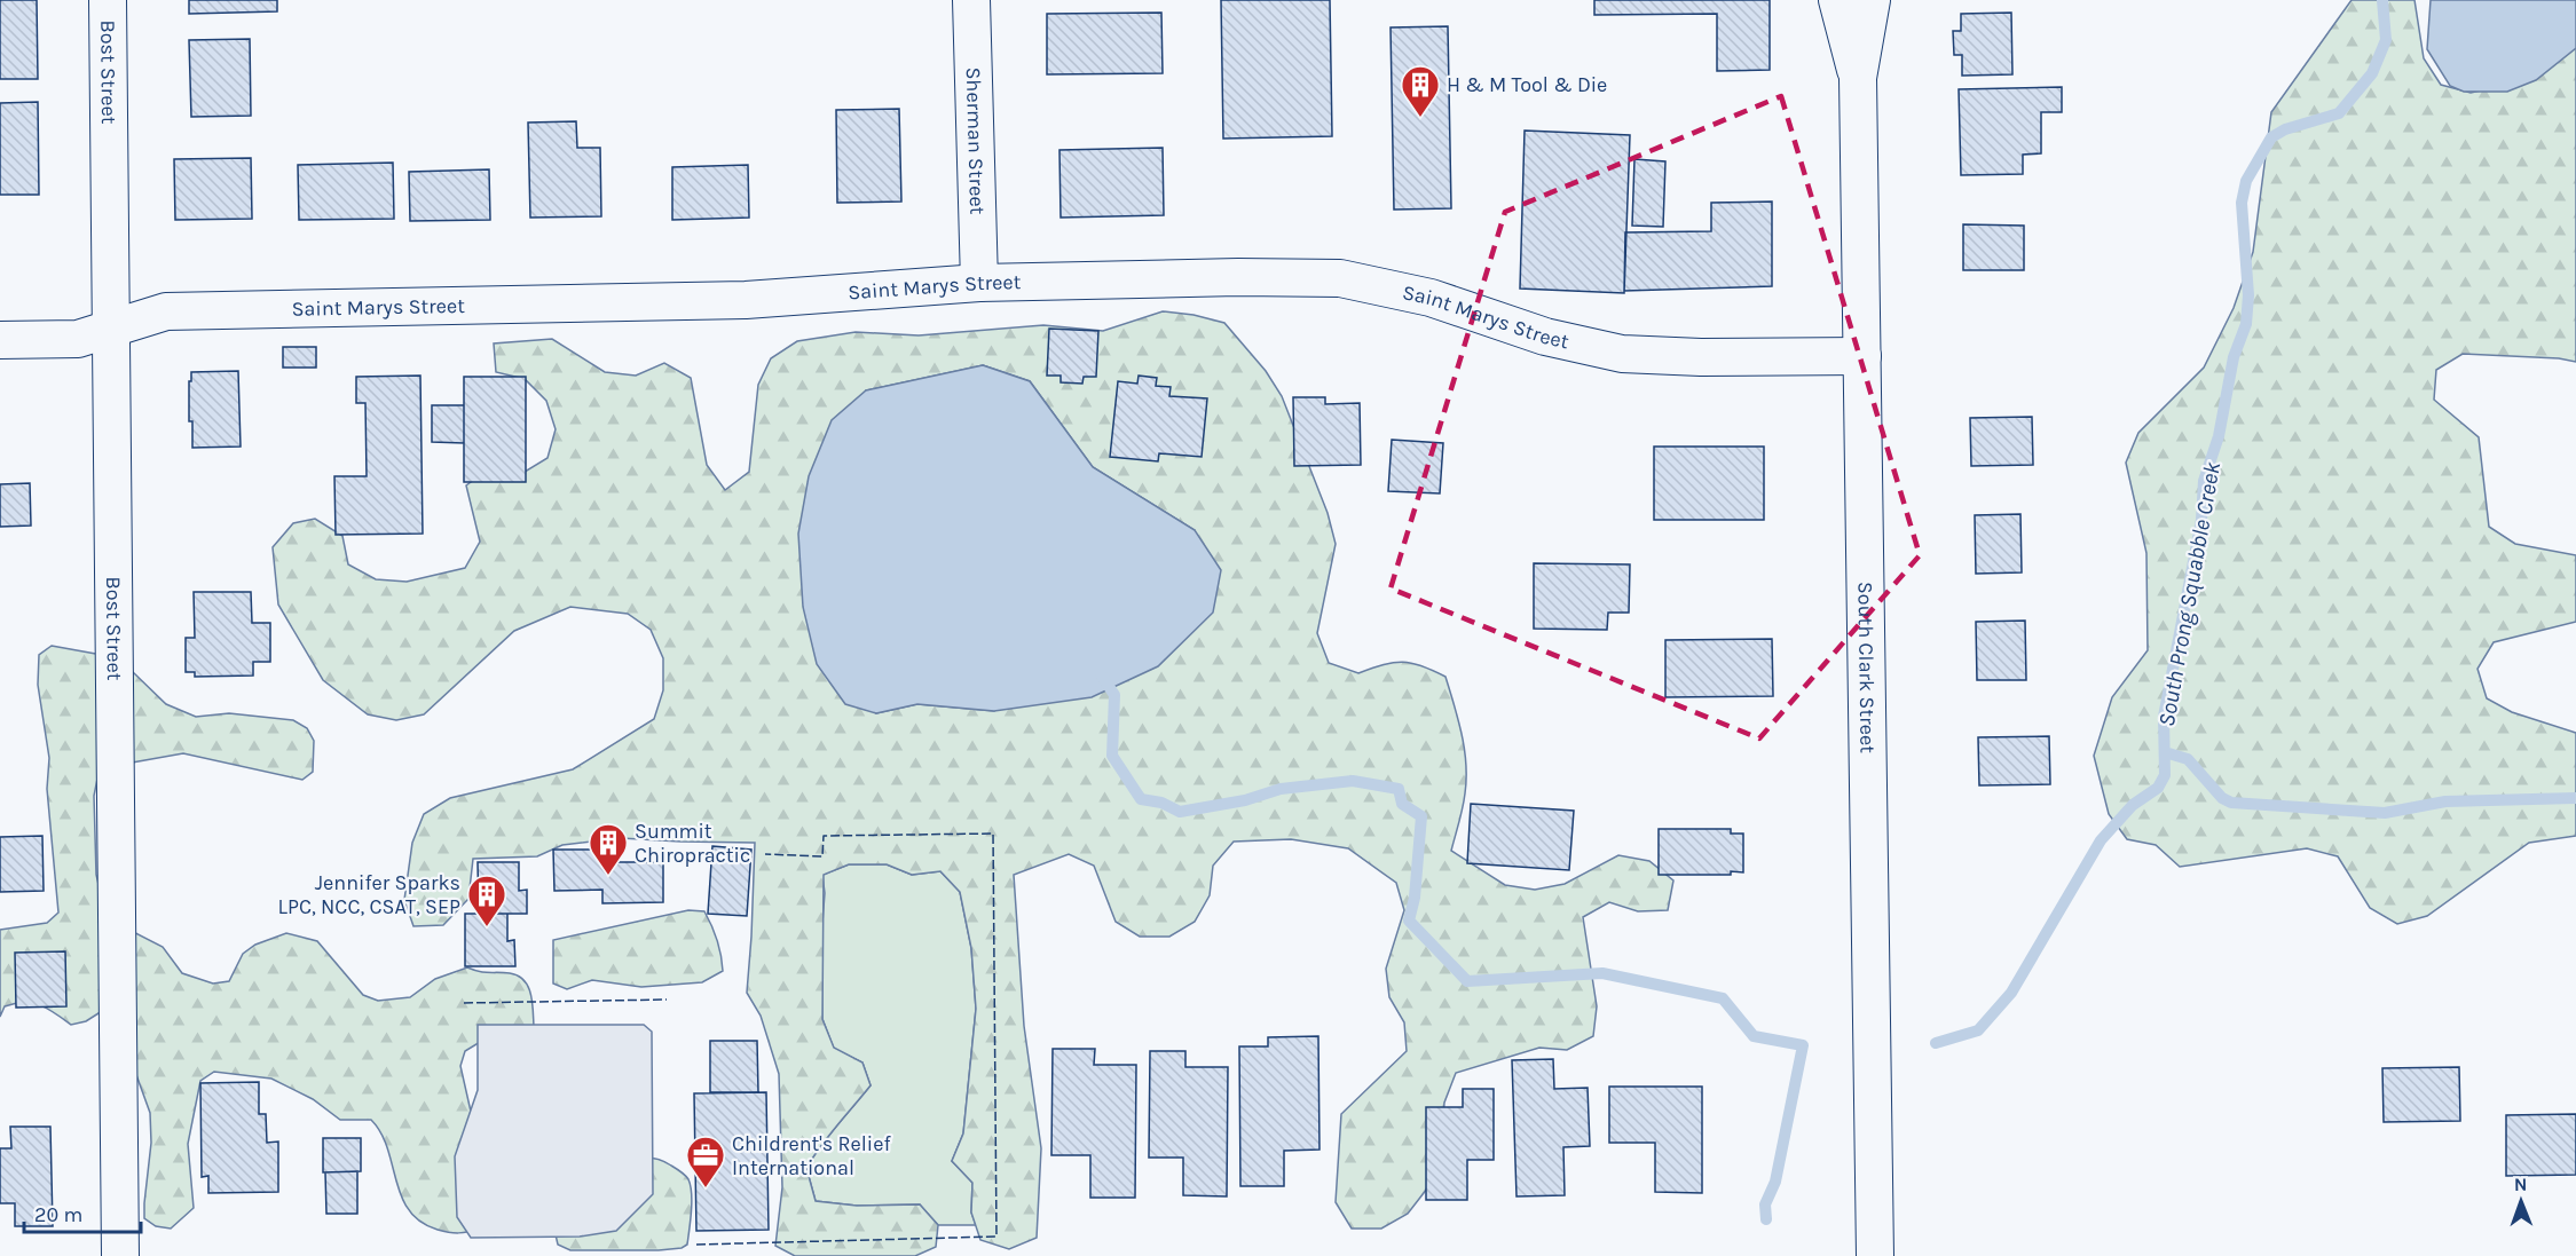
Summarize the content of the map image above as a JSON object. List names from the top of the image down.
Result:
{
  "streets": {
    "street": [
      "Bost Street",
      "Sherman Street",
      "Saint Marys Street",
      "South Clark Street"
    ]
  },
  "crossings": [
    ["Bost Street", "Saint Marys Street"],
    ["Sherman Street", "Saint Marys Street"],
    ["Saint Marys Street", "South Clark Street"]
  ],
  "water": ["South Prong Squabble Creek"],
  "places": {
    "building": ["H & M Tool & Die", "Summit Chiropractic", "Jennifer Sparks LPC, NCC, CSAT, SEP"],
    "office": ["Childrent's Relief International"]
  },
  "scale_bar": "20 m",
  "north": "top"
}
